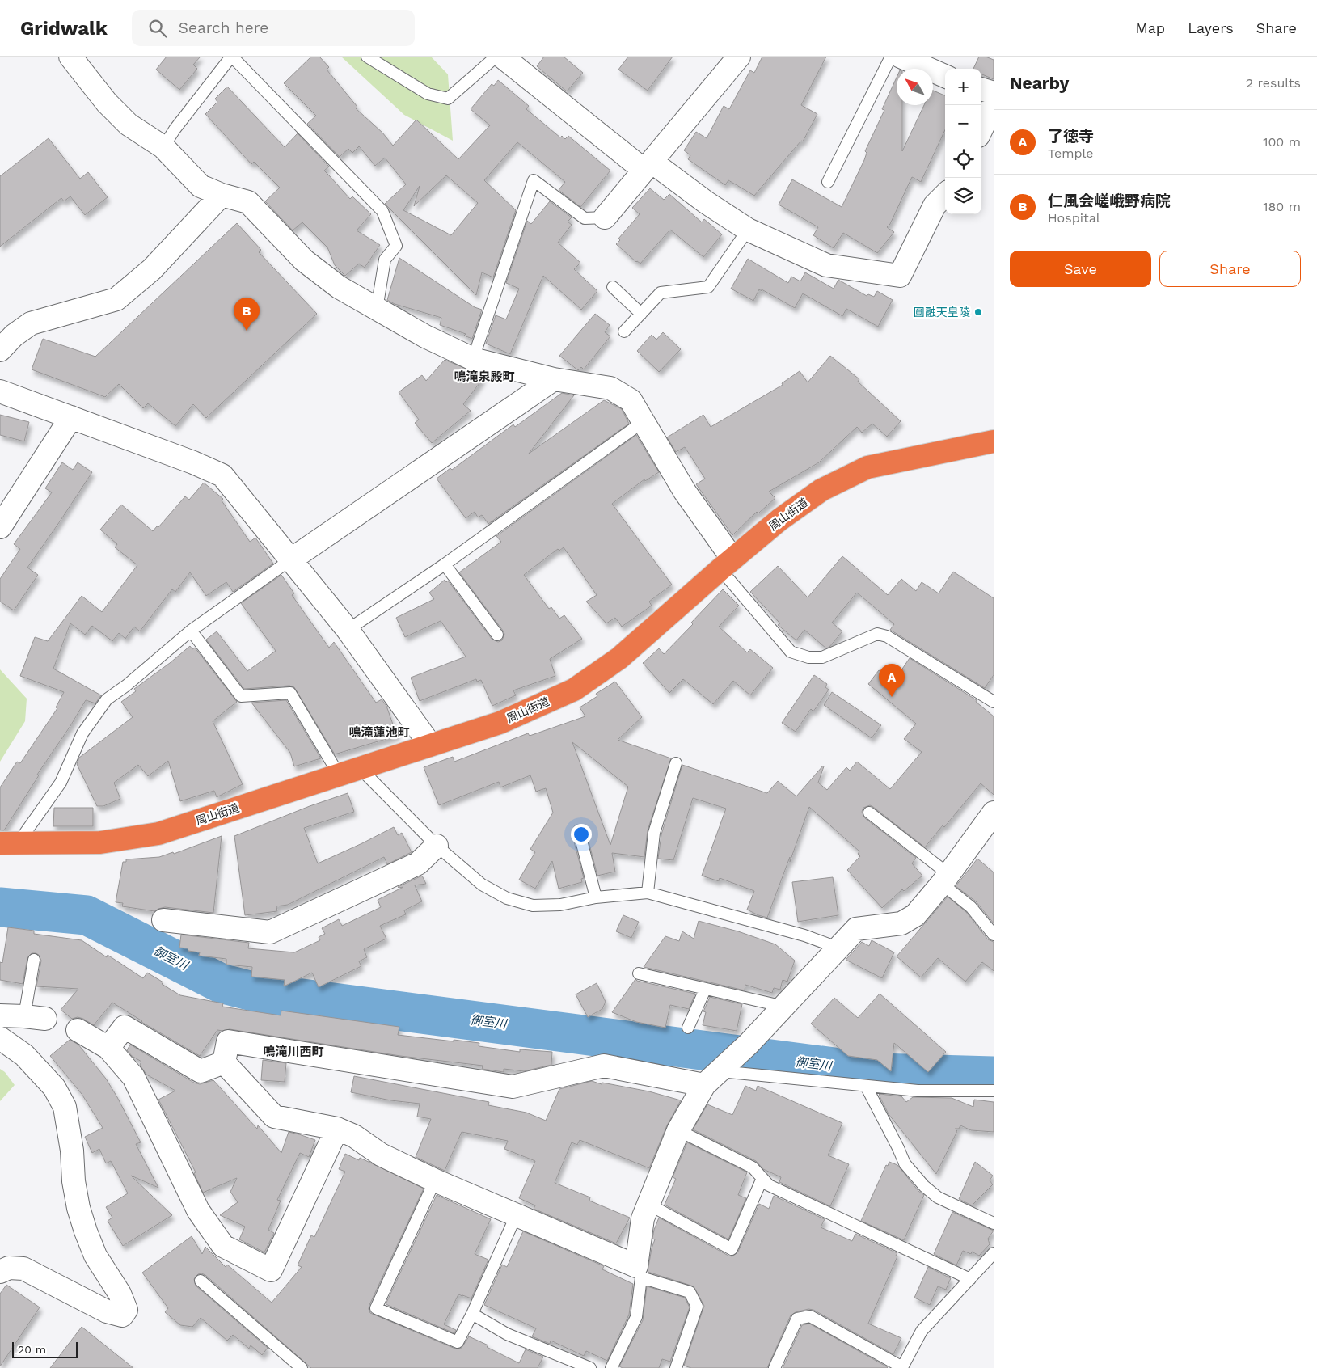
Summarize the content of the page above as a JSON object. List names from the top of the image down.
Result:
{
  "streets": {
    "highway": ["周山街道"]
  },
  "districts": ["鳴滝泉殿町", "鳴滝蓮池町", "鳴滝川西町"],
  "water": ["御室川"],
  "places": ["圓融天皇陵"],
  "scale_bar": "20 m",
  "north": "top left",
  "page": {
    "header": "Gridwalk",
    "search": "Search here",
    "nav": ["Map", "Layers", "Share"],
    "heading": ["Nearby", "2 results"],
    "map_buttons": ["+", "−"],
    "list": [
      {
        "mark": "A",
        "name": "了徳寺",
        "note": "Temple",
        "value": "100 m"
      },
      {
        "mark": "B",
        "name": "仁風会嵯峨野病院",
        "note": "Hospital",
        "value": "180 m"
      }
    ],
    "buttons": ["Save", "Share"],
    "pins": ["B", "A"],
    "scale": "20 m"
  }
}
